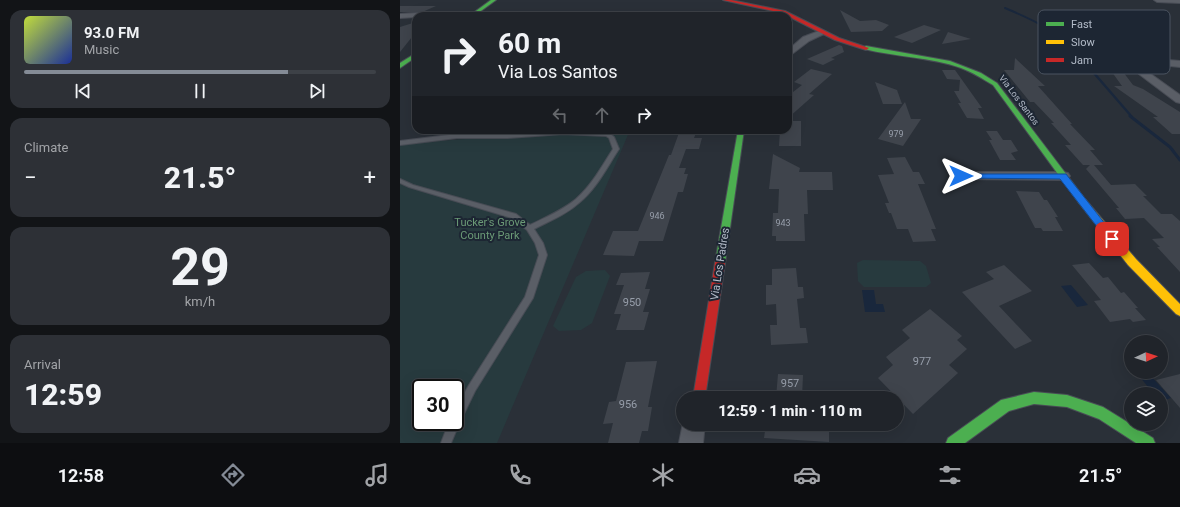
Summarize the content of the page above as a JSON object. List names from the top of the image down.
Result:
{
  "streets": {
    "street": ["Via Los Santos", "Via Los Padres"]
  },
  "parks": ["Tucker's Grove County Park"],
  "house_numbers": [
    "979",
    "946",
    "943",
    "950",
    "977",
    "957",
    "956"
  ],
  "legend": ["Fast", "Slow", "Jam"],
  "north": "right",
  "page": {
    "turn": ["60 m", "Via Los Santos"],
    "song": ["93.0 FM", "Music"],
    "tile": [
      "Climate",
      ["29", "km/h"],
      ["Arrival", "12:59"]
    ],
    "heat": ["−", "21.5°", "+"],
    "limit": "30",
    "trip": "12:59 · 1 min · 110 m",
    "tabs": ["12:58", "21.5°"]
  }
}
